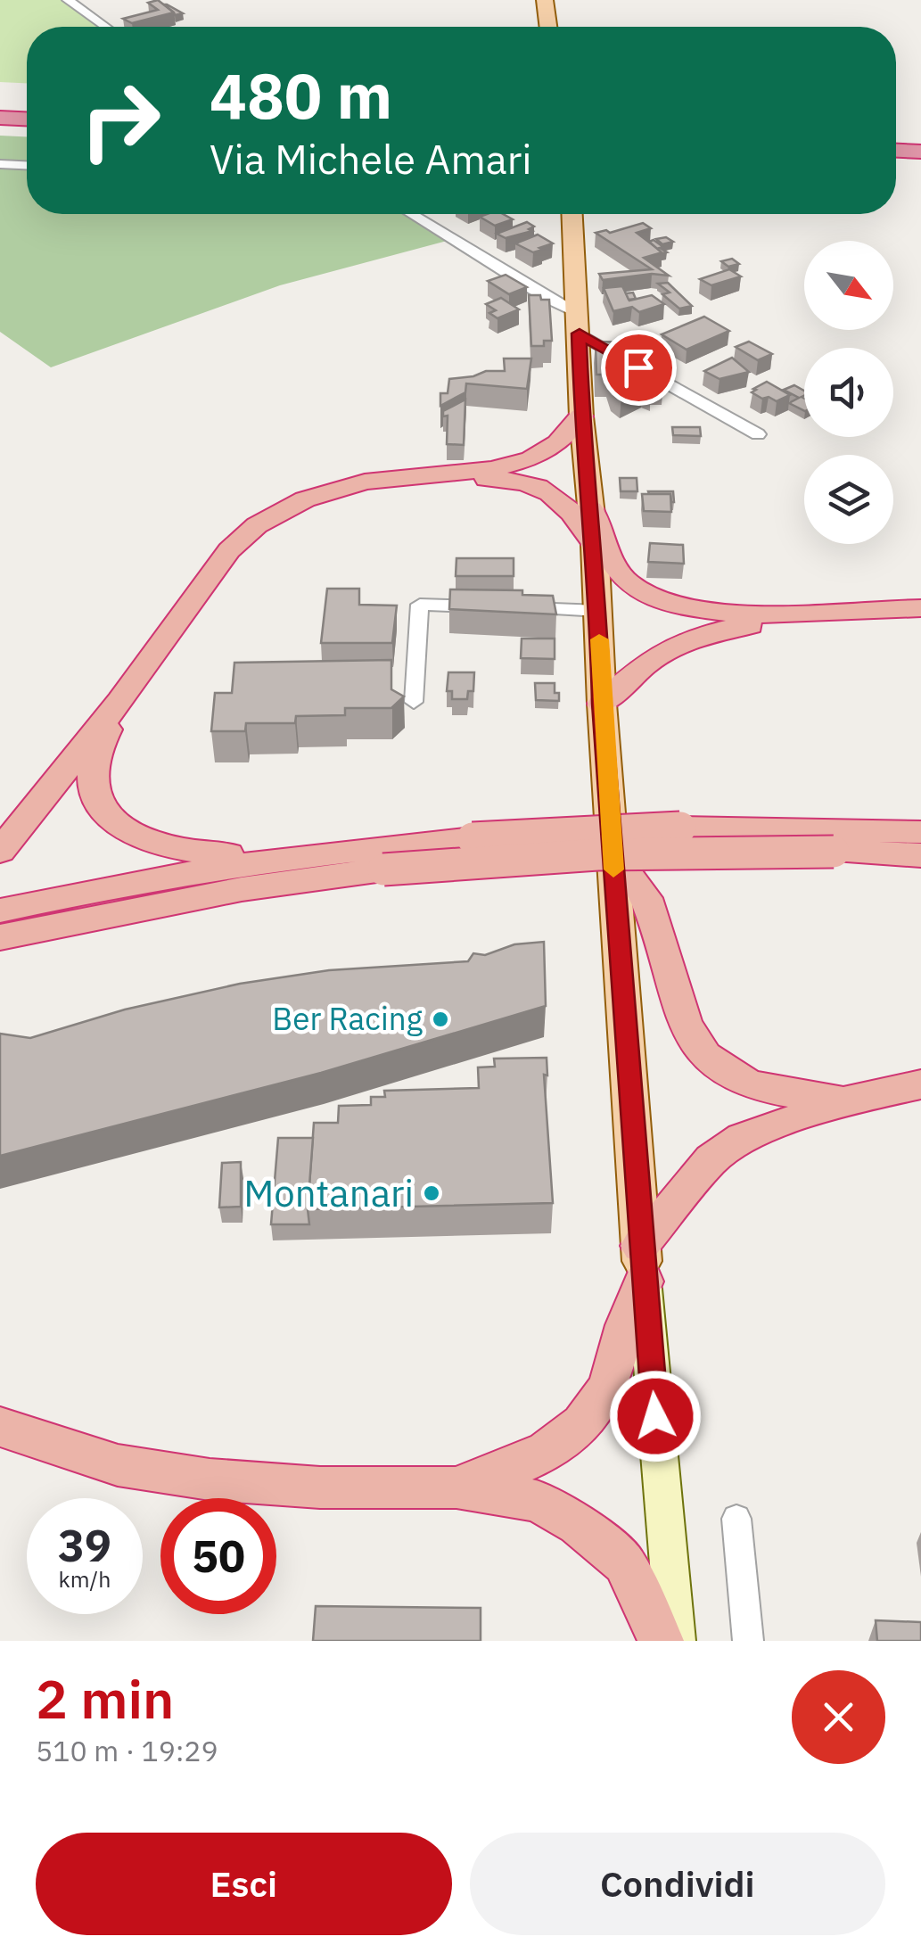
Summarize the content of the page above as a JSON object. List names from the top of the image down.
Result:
{
  "places": ["Ber Racing", "Montanari"],
  "north": "bottom right",
  "page": {
    "turn": ["480 m", "Via Michele Amari"],
    "speed": "39 km/h",
    "limit": "50",
    "heading": ["2 min", "510 m · 19:29"],
    "buttons": ["Esci", "Condividi"]
  }
}
